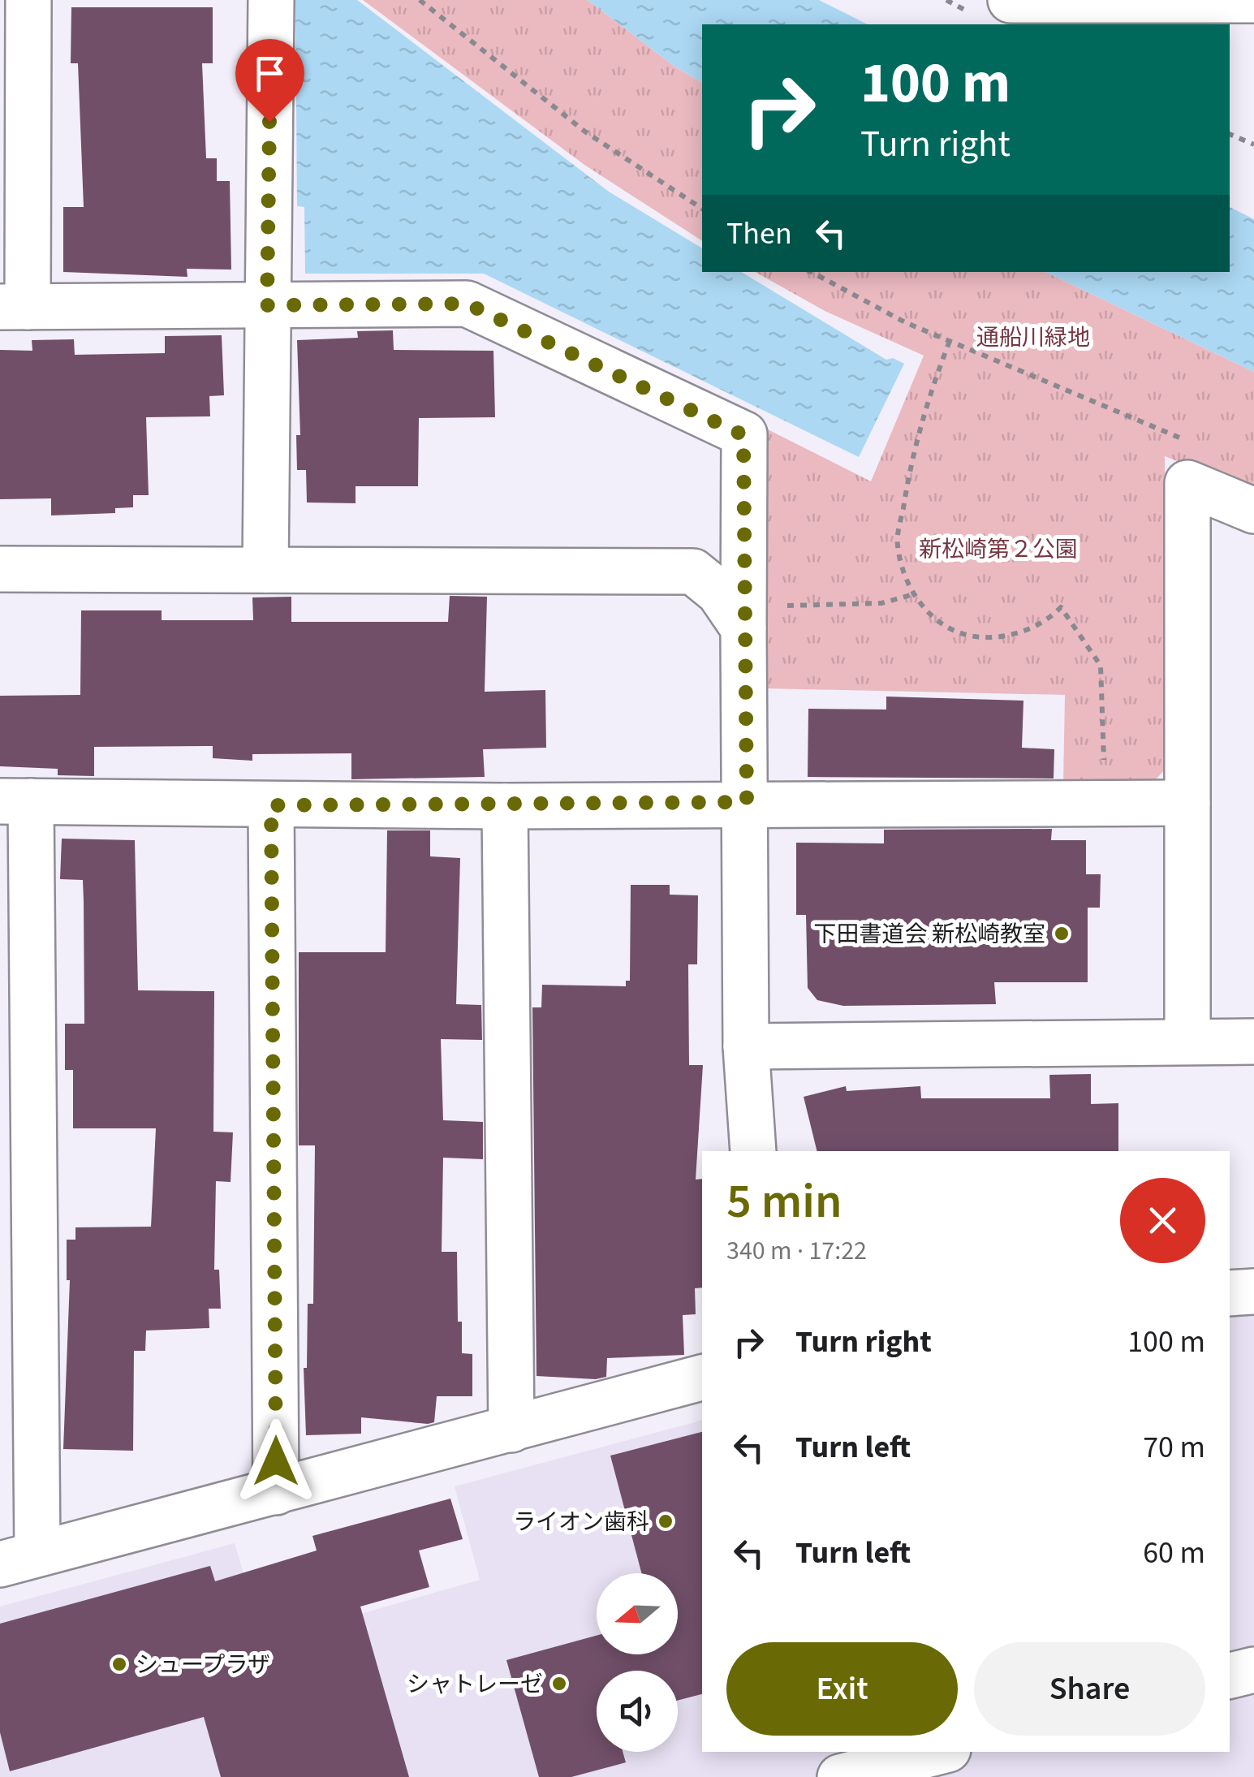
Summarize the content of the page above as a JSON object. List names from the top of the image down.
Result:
{
  "parks": ["通船川緑地", "新松崎第２公園"],
  "places": [
    "下田書道会 新松崎教室",
    "ライオン歯科",
    "シュープラザ",
    "シャトレーゼ"
  ],
  "north": "left",
  "page": {
    "turn": ["100 m", "Turn right"],
    "then": "Then",
    "heading": ["5 min", "340 m · 17:22"],
    "list": [
      {
        "name": "Turn right",
        "value": "100 m"
      },
      {
        "name": "Turn left",
        "value": "70 m"
      },
      {
        "name": "Turn left",
        "value": "60 m"
      }
    ],
    "buttons": ["Exit", "Share"]
  }
}
